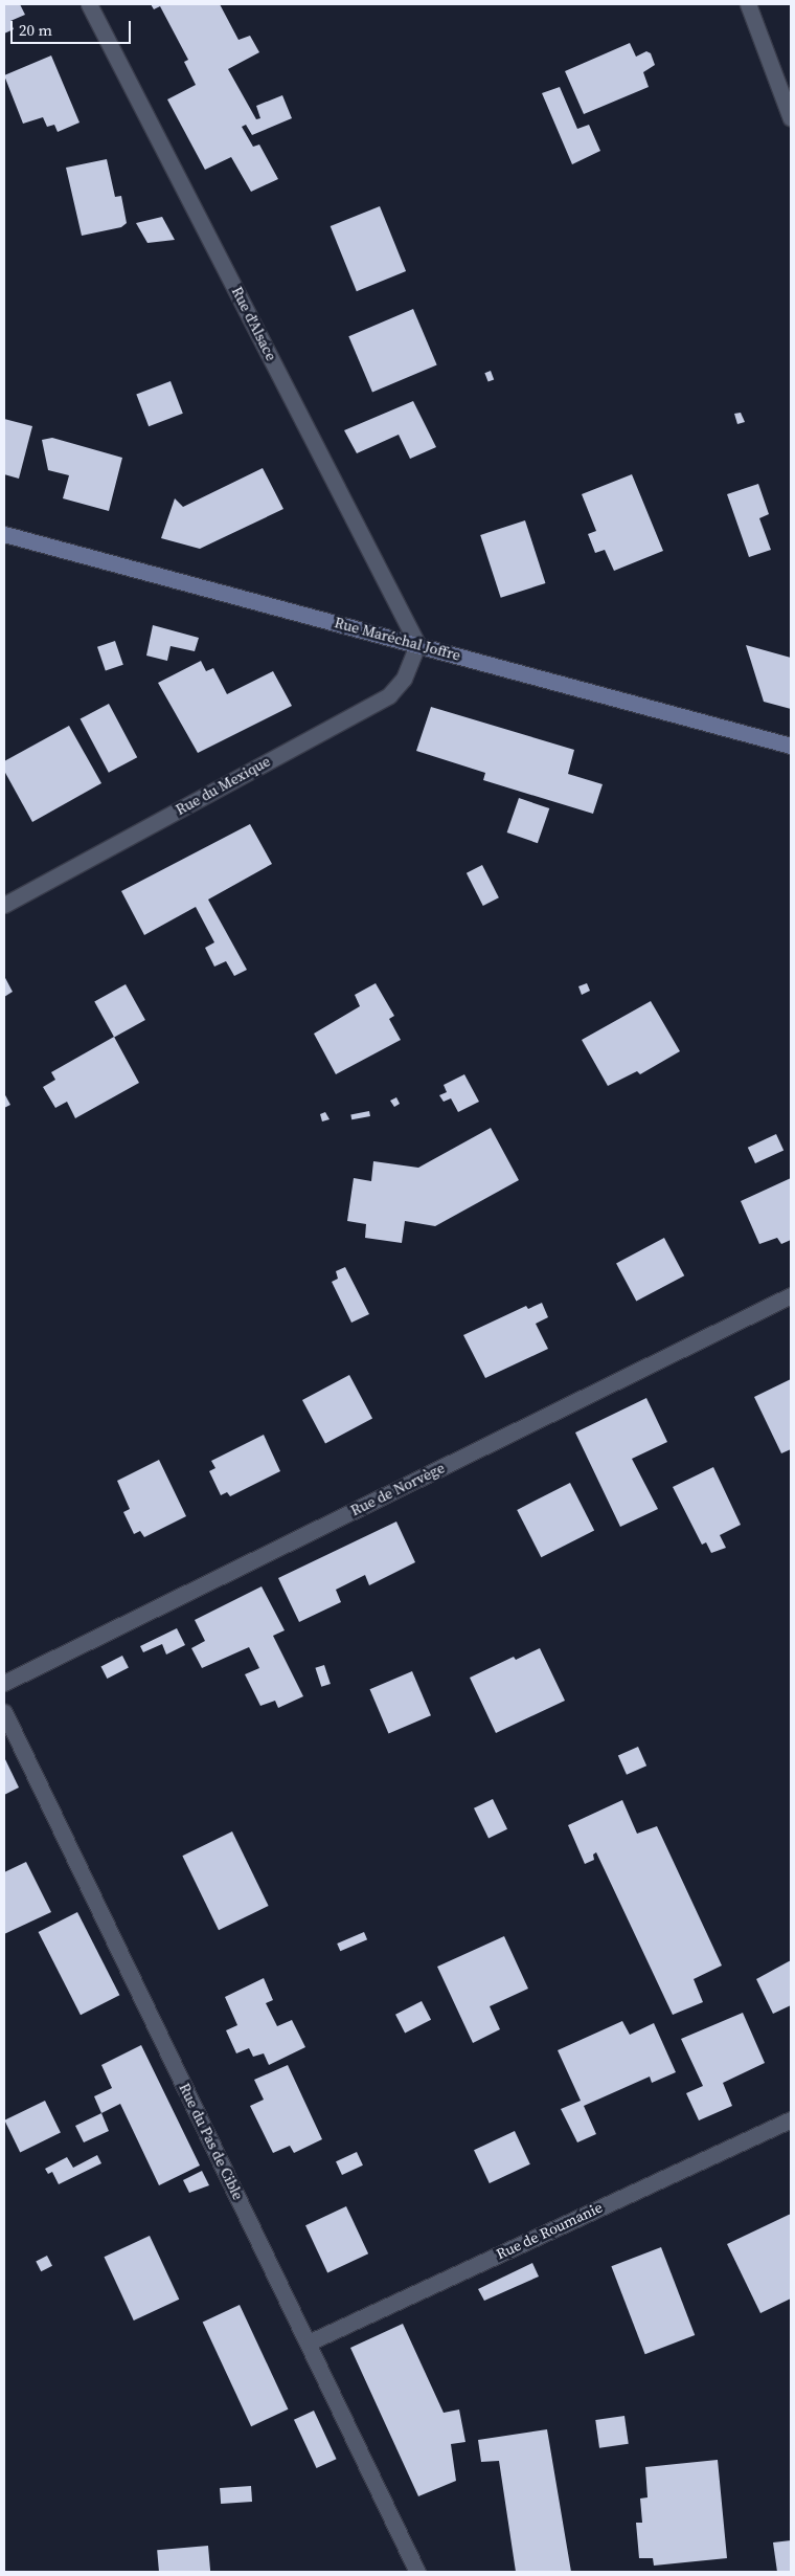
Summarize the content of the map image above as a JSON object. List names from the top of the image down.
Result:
{
  "streets": {
    "main road": ["Rue Maréchal Joffre"],
    "street": [
      "Rue d'Alsace",
      "Rue du Mexique",
      "Rue de Norvège",
      "Rue du Pas de Cible",
      "Rue de Roumanie"
    ]
  },
  "crossings": [
    ["Rue d'Alsace", "Rue Maréchal Joffre"],
    ["Rue d'Alsace", "Rue du Mexique"],
    ["Rue Maréchal Joffre", "Rue du Mexique"],
    ["Rue du Pas de Cible", "Rue de Roumanie"]
  ],
  "scale_bar": "20 m"
}
